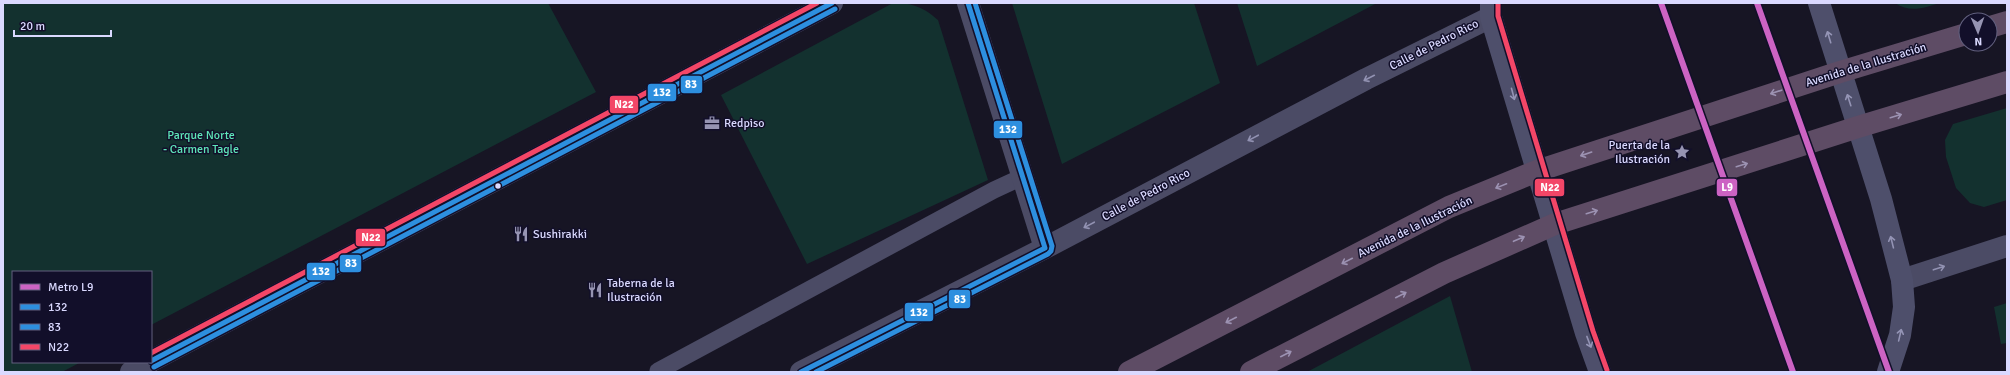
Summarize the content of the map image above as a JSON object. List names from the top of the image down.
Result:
{
  "streets": {
    "highway": ["Avenida de la Ilustración"],
    "street": ["Calle de Pedro Rico"]
  },
  "one_way": ["Calle de Pedro Rico"],
  "parks": ["Parque Norte - Carmen Tagle"],
  "places": {
    "office": ["Redpiso"],
    "place": ["Puerta de la Ilustración"],
    "restaurant": ["Sushirakki", "Taberna de la Ilustración"]
  },
  "lines": [
    "metro line L9",
    "transit line 132",
    "transit line 83",
    "transit line N22"
  ],
  "legend": [
    "Metro L9",
    "132",
    "83",
    "N22"
  ],
  "scale_bar": "20 m",
  "north": "bottom"
}
